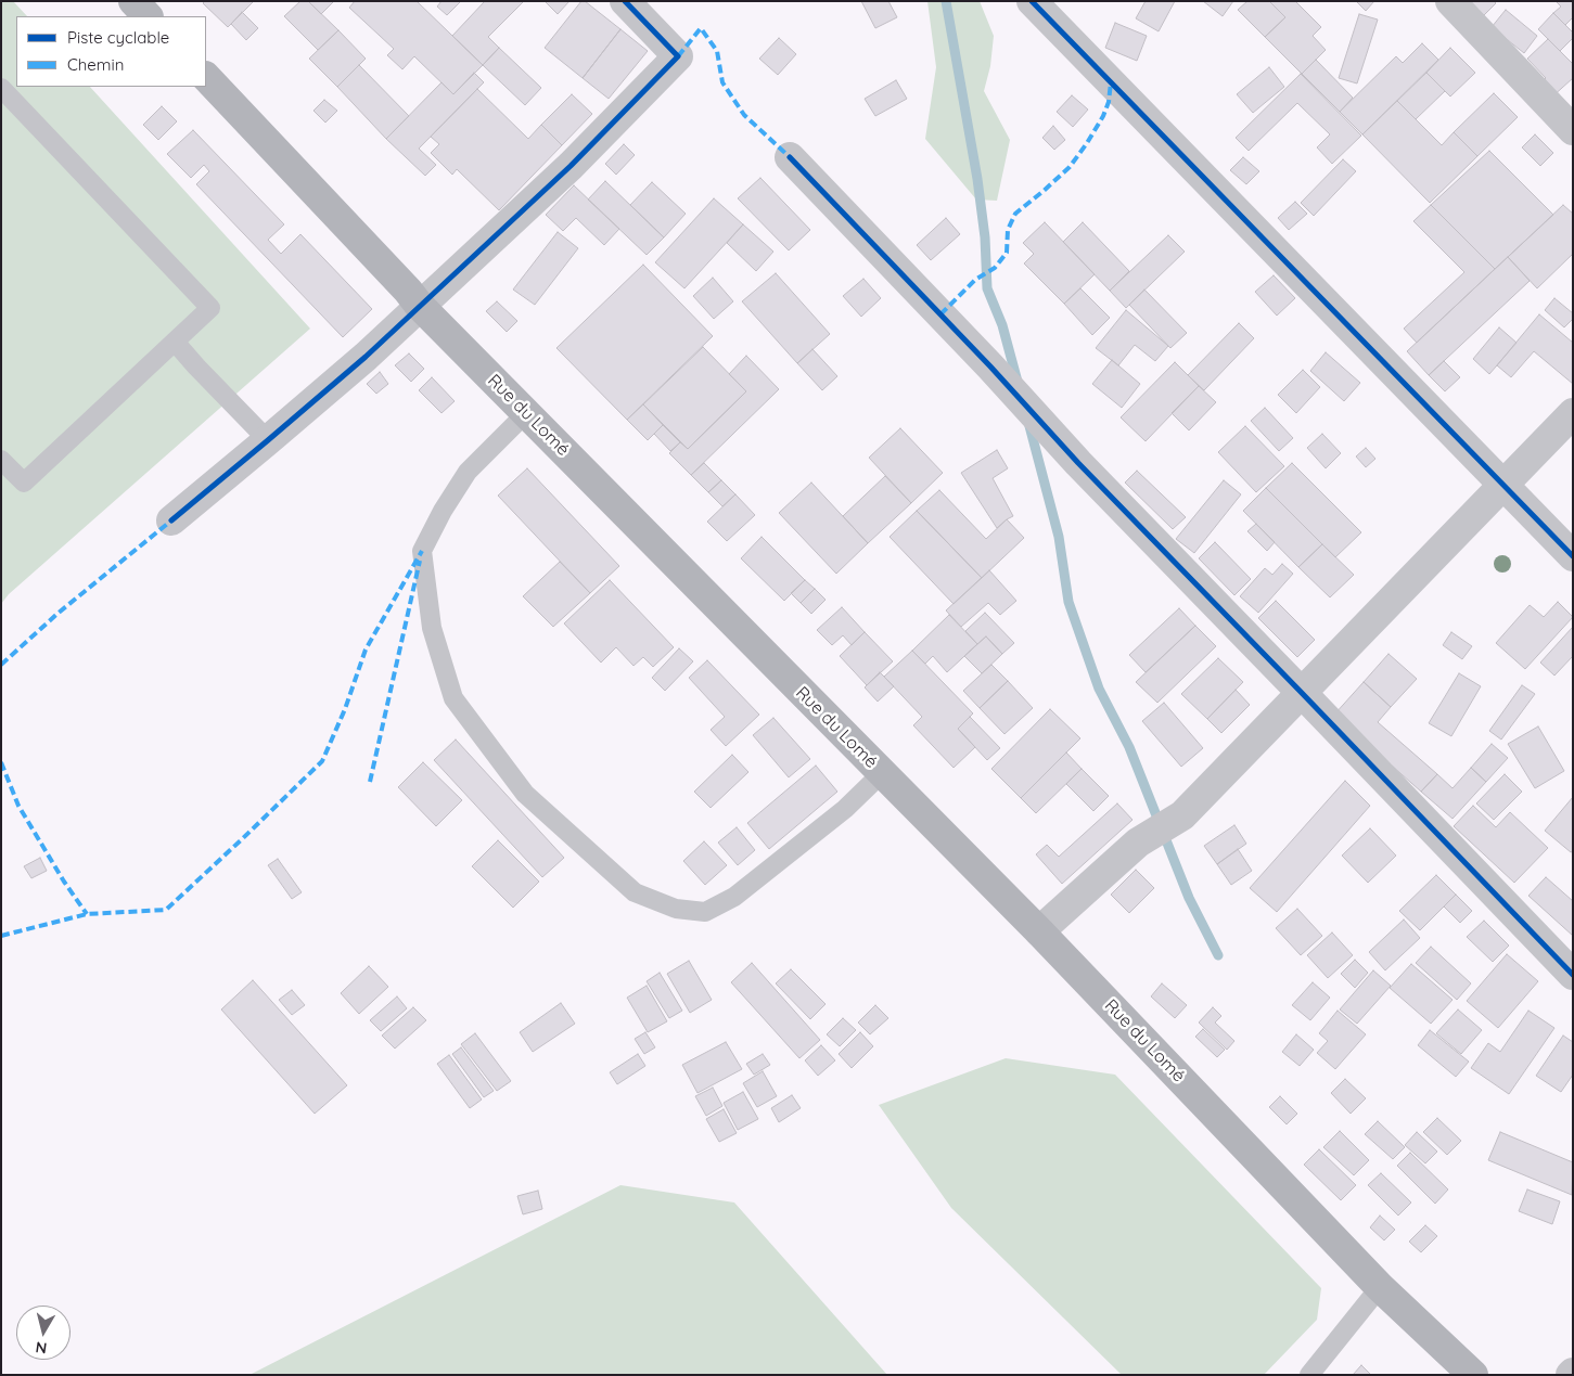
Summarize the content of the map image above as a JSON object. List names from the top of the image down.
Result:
{
  "streets": {
    "main road": ["Rue du Lomé"]
  },
  "legend": ["Piste cyclable", "Chemin"],
  "north": "bottom"
}
